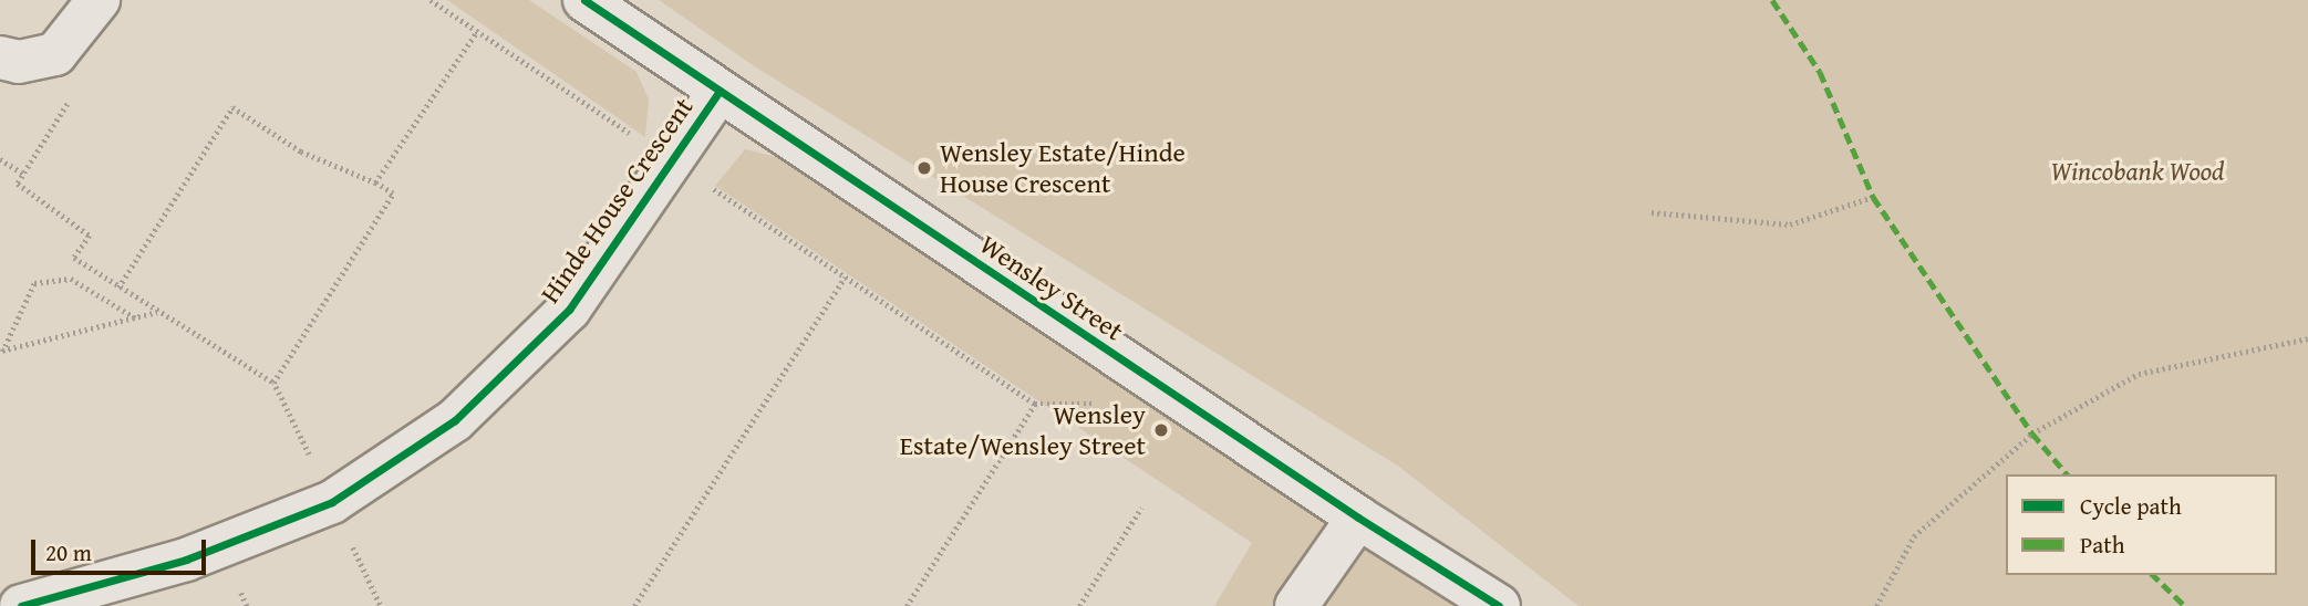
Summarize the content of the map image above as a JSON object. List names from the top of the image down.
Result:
{
  "streets": {
    "street": ["Hinde House Crescent", "Wensley Street"]
  },
  "crossings": [
    ["Hinde House Crescent", "Wensley Street"]
  ],
  "parks": ["Wincobank Wood"],
  "places": ["Wensley Estate/Hinde House Crescent", "Wensley Estate/Wensley Street"],
  "legend": ["Cycle path", "Path"],
  "scale_bar": "20 m"
}
